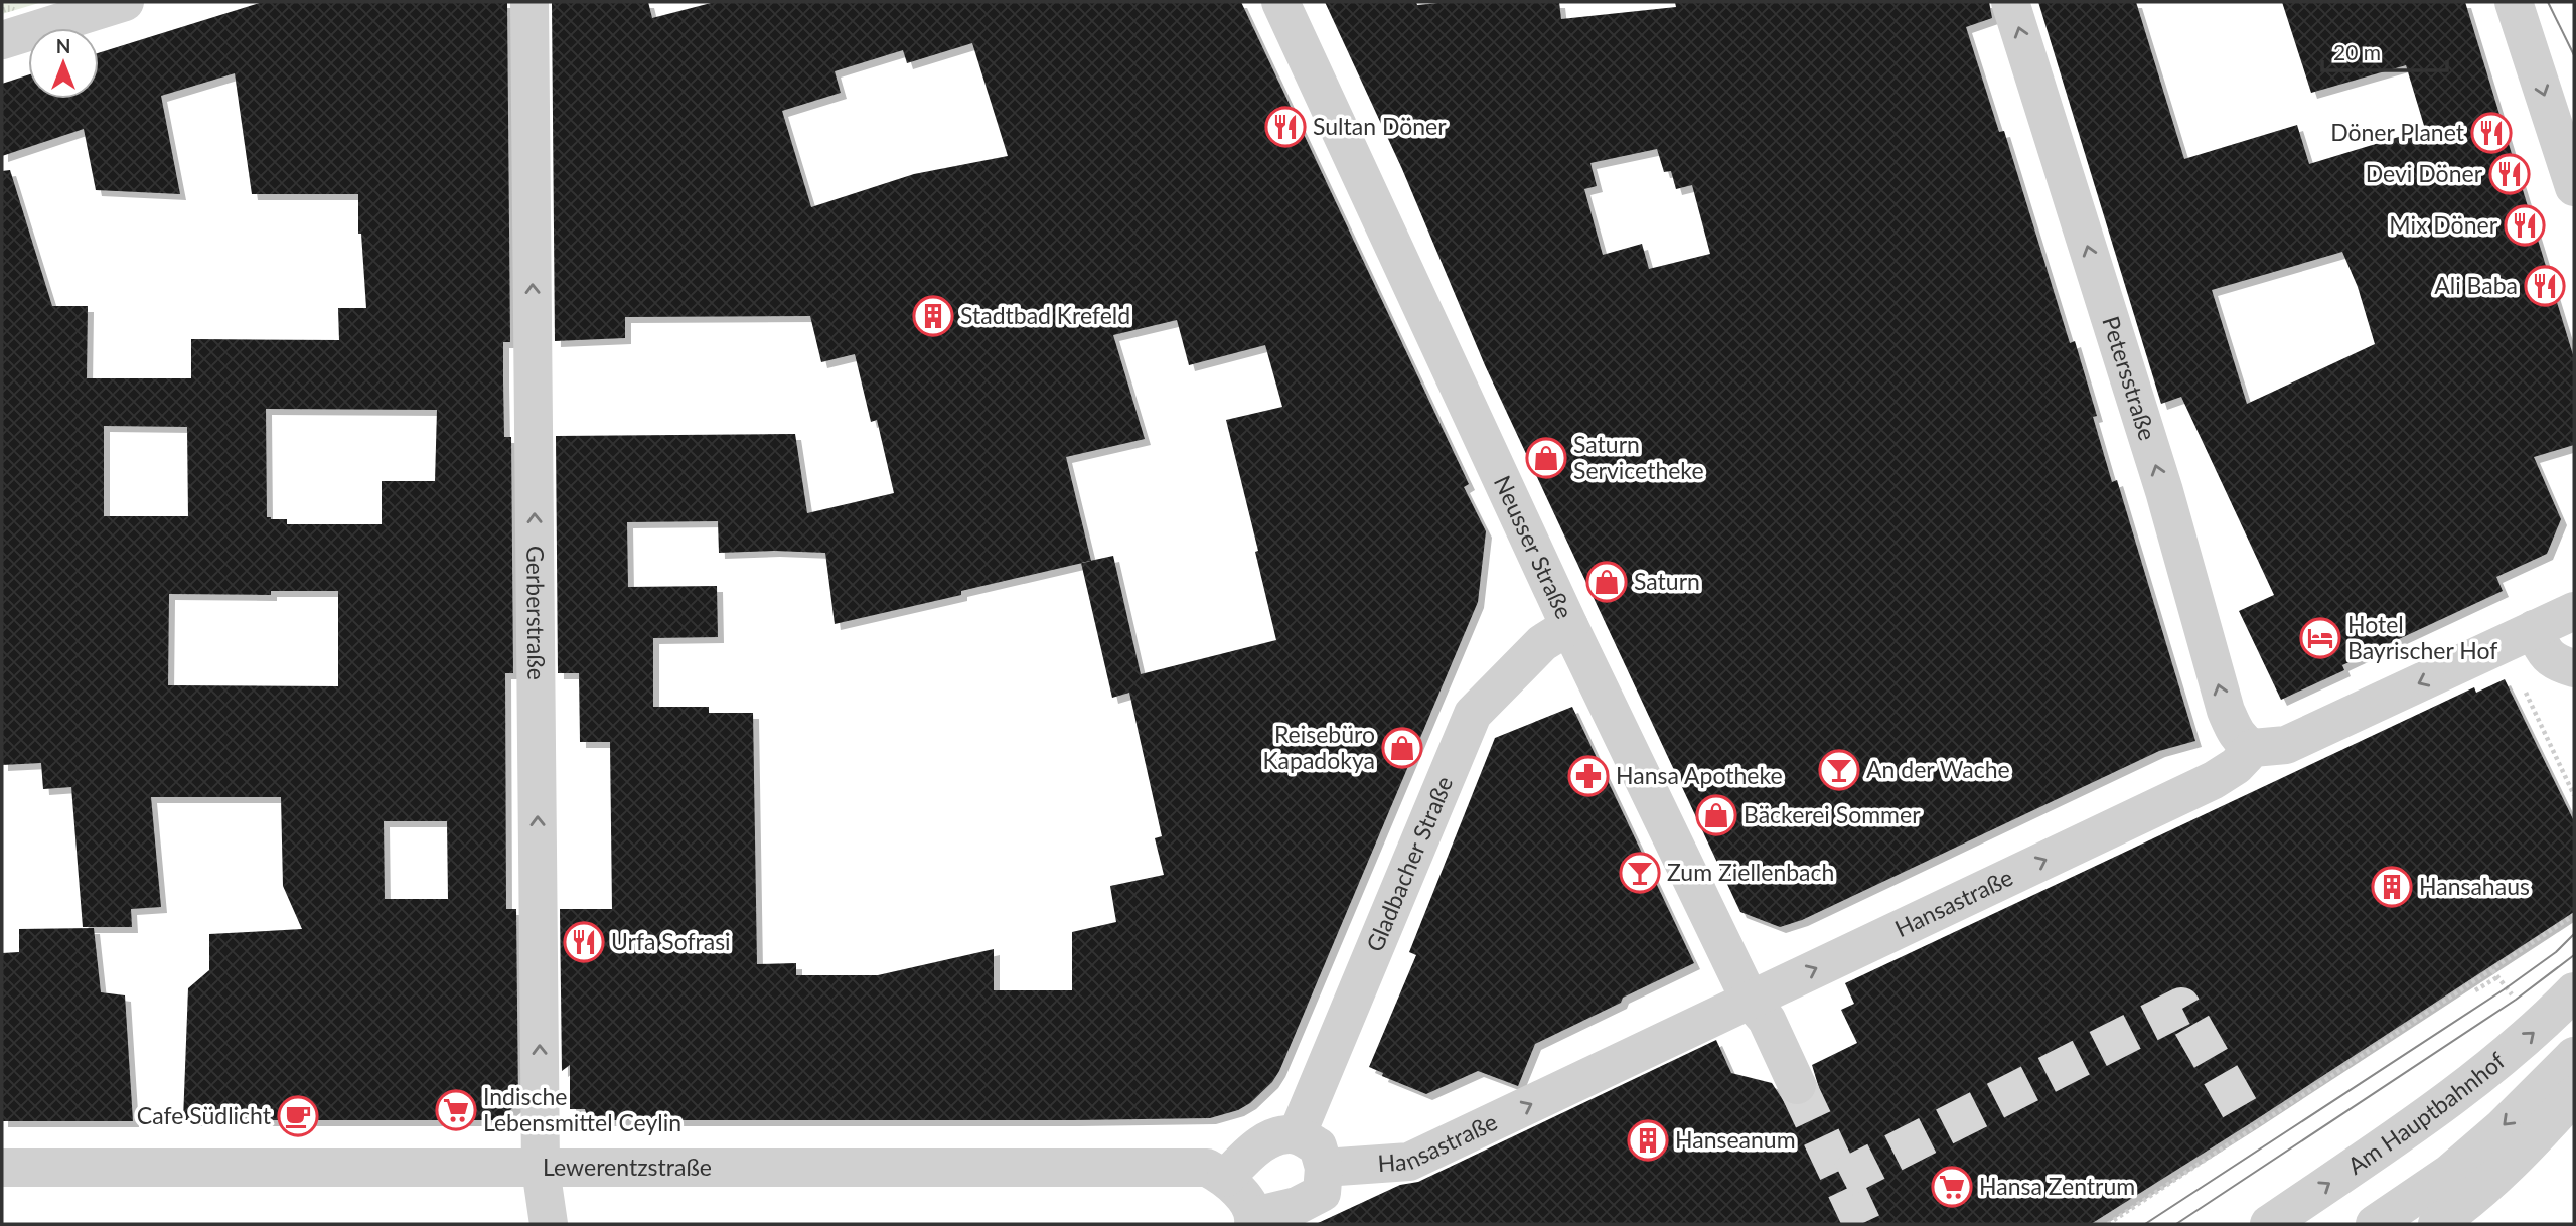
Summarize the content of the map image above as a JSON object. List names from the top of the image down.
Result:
{
  "streets": {
    "street": [
      "Petersstraße",
      "Neusser Straße",
      "Gerberstraße",
      "Gladbacher Straße",
      "Hansastraße",
      "Am Hauptbahnhof",
      "Lewerentzstraße"
    ]
  },
  "crossings": [
    ["Petersstraße", "Hansastraße"],
    ["Neusser Straße", "Gladbacher Straße"],
    ["Neusser Straße", "Hansastraße"],
    ["Gerberstraße", "Lewerentzstraße"],
    ["Gladbacher Straße", "Hansastraße"],
    ["Gladbacher Straße", "Lewerentzstraße"],
    ["Hansastraße", "Lewerentzstraße"]
  ],
  "one_way": ["Petersstraße", "Gerberstraße", "Hansastraße"],
  "places": {
    "restaurant": [
      "Sultan Döner",
      "Döner Planet",
      "Devi Döner",
      "Mix Döner",
      "Ali Baba",
      "Urfa Sofrasi"
    ],
    "building": ["Stadtbad Krefeld", "Hansahaus", "Hanseanum"],
    "shop": [
      "Saturn Servicetheke",
      "Saturn",
      "Reisebüro Kapadokya",
      "Bäckerei Sommer"
    ],
    "hotel": ["Hotel Bayrischer Hof"],
    "bar": ["An der Wache", "Zum Ziellenbach"],
    "pharmacy": ["Hansa Apotheke"],
    "supermarket": ["Indische Lebensmittel Ceylin", "Hansa Zentrum"],
    "cafe": ["Cafe Südlicht"]
  },
  "scale_bar": "20 m",
  "north": "top"
}
